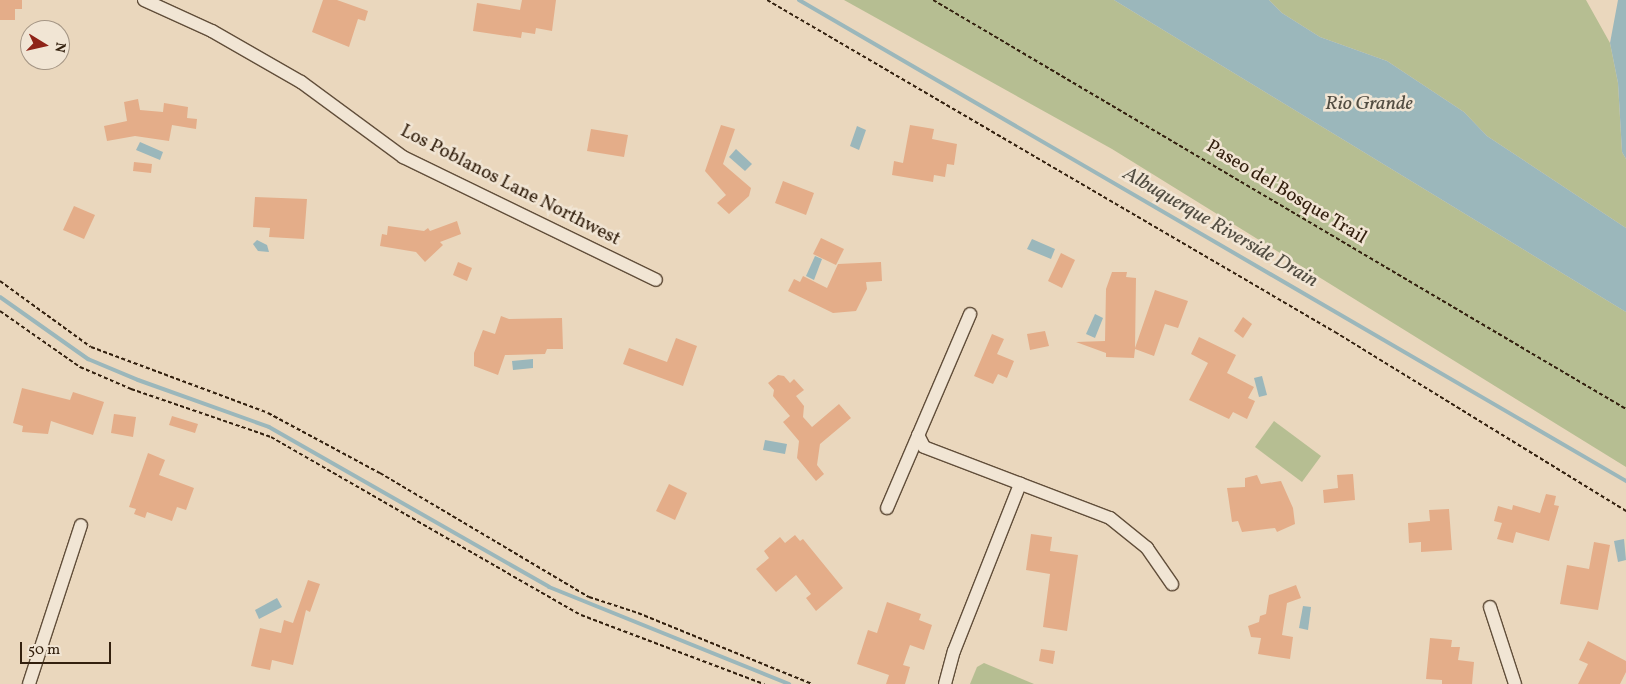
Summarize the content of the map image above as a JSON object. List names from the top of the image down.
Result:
{
  "streets": {
    "street": ["Los Poblanos Lane Northwest"],
    "path": ["Paseo del Bosque Trail"]
  },
  "water": ["Rio Grande", "Albuquerque Riverside Drain"],
  "scale_bar": "50 m",
  "north": "right"
}
